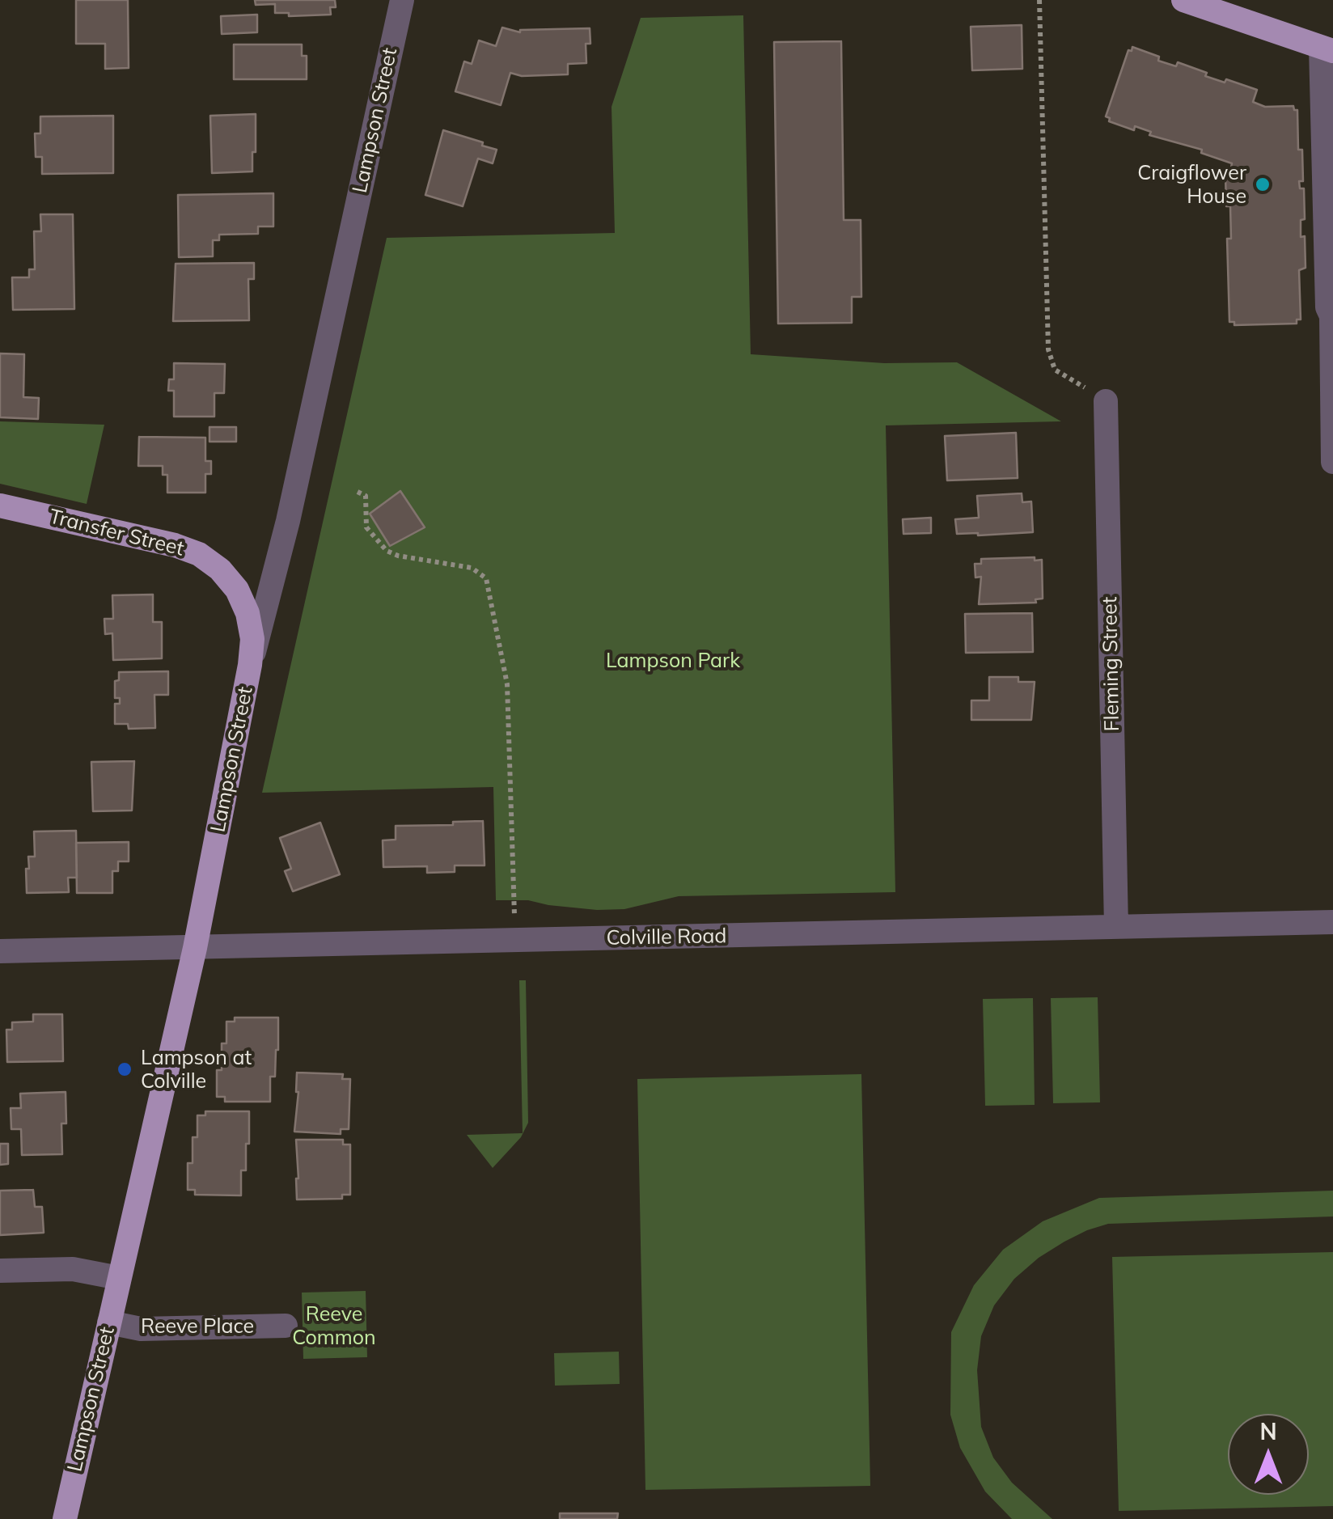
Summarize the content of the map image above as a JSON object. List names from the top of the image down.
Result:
{
  "streets": {
    "main road": ["Lampson Street", "Transfer Street"],
    "street": ["Fleming Street", "Colville Road", "Reeve Place"]
  },
  "crossings": [
    ["Lampson Street", "Transfer Street"],
    ["Lampson Street", "Colville Road"],
    ["Lampson Street", "Reeve Place"],
    ["Fleming Street", "Colville Road"]
  ],
  "parks": ["Lampson Park", "Reeve Common"],
  "places": ["Craigflower House", "Lampson at Colville"],
  "north": "top"
}
